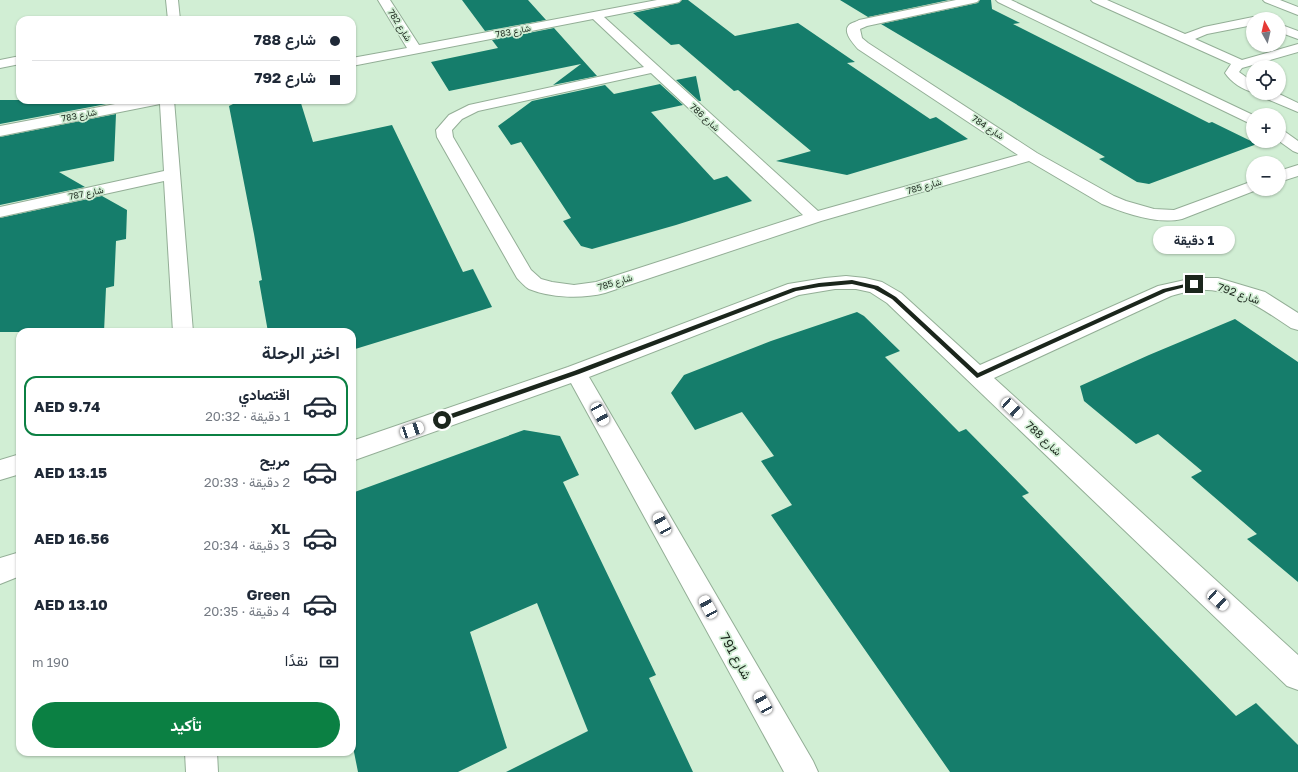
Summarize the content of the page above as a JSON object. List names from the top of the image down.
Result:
{
  "streets": {
    "street": [
      "شارع 782",
      "شارع 783",
      "شارع 786",
      "شارع 784",
      "شارع 785",
      "شارع 787",
      "شارع 792",
      "شارع 788",
      "شارع 791"
    ]
  },
  "crossings": [
    ["شارع 782", "شارع 783"],
    ["شارع 783", "شارع 786"],
    ["شارع 786", "شارع 785"],
    ["شارع 784", "شارع 785"],
    ["شارع 792", "شارع 788"],
    ["شارع 788", "شارع 791"]
  ],
  "north": "top",
  "page": {
    "map_buttons": ["+", "−"],
    "banner": ["شارع 788", "شارع 792"],
    "bubble": "1 دقيقة",
    "heading": "اختر الرحلة",
    "list": [
      {
        "name": "اقتصادي",
        "note": "1 دقيقة · 20:32",
        "value": "AED 9.74"
      },
      {
        "name": "مريح",
        "note": "2 دقيقة · 20:33",
        "value": "AED 13.15"
      },
      {
        "name": "XL",
        "note": "3 دقيقة · 20:34",
        "value": "AED 16.56"
      },
      {
        "name": "Green",
        "note": "4 دقيقة · 20:35",
        "value": "AED 13.10"
      }
    ],
    "pay": ["نقدًا", "190 m"],
    "buttons": "تأكيد"
  }
}
